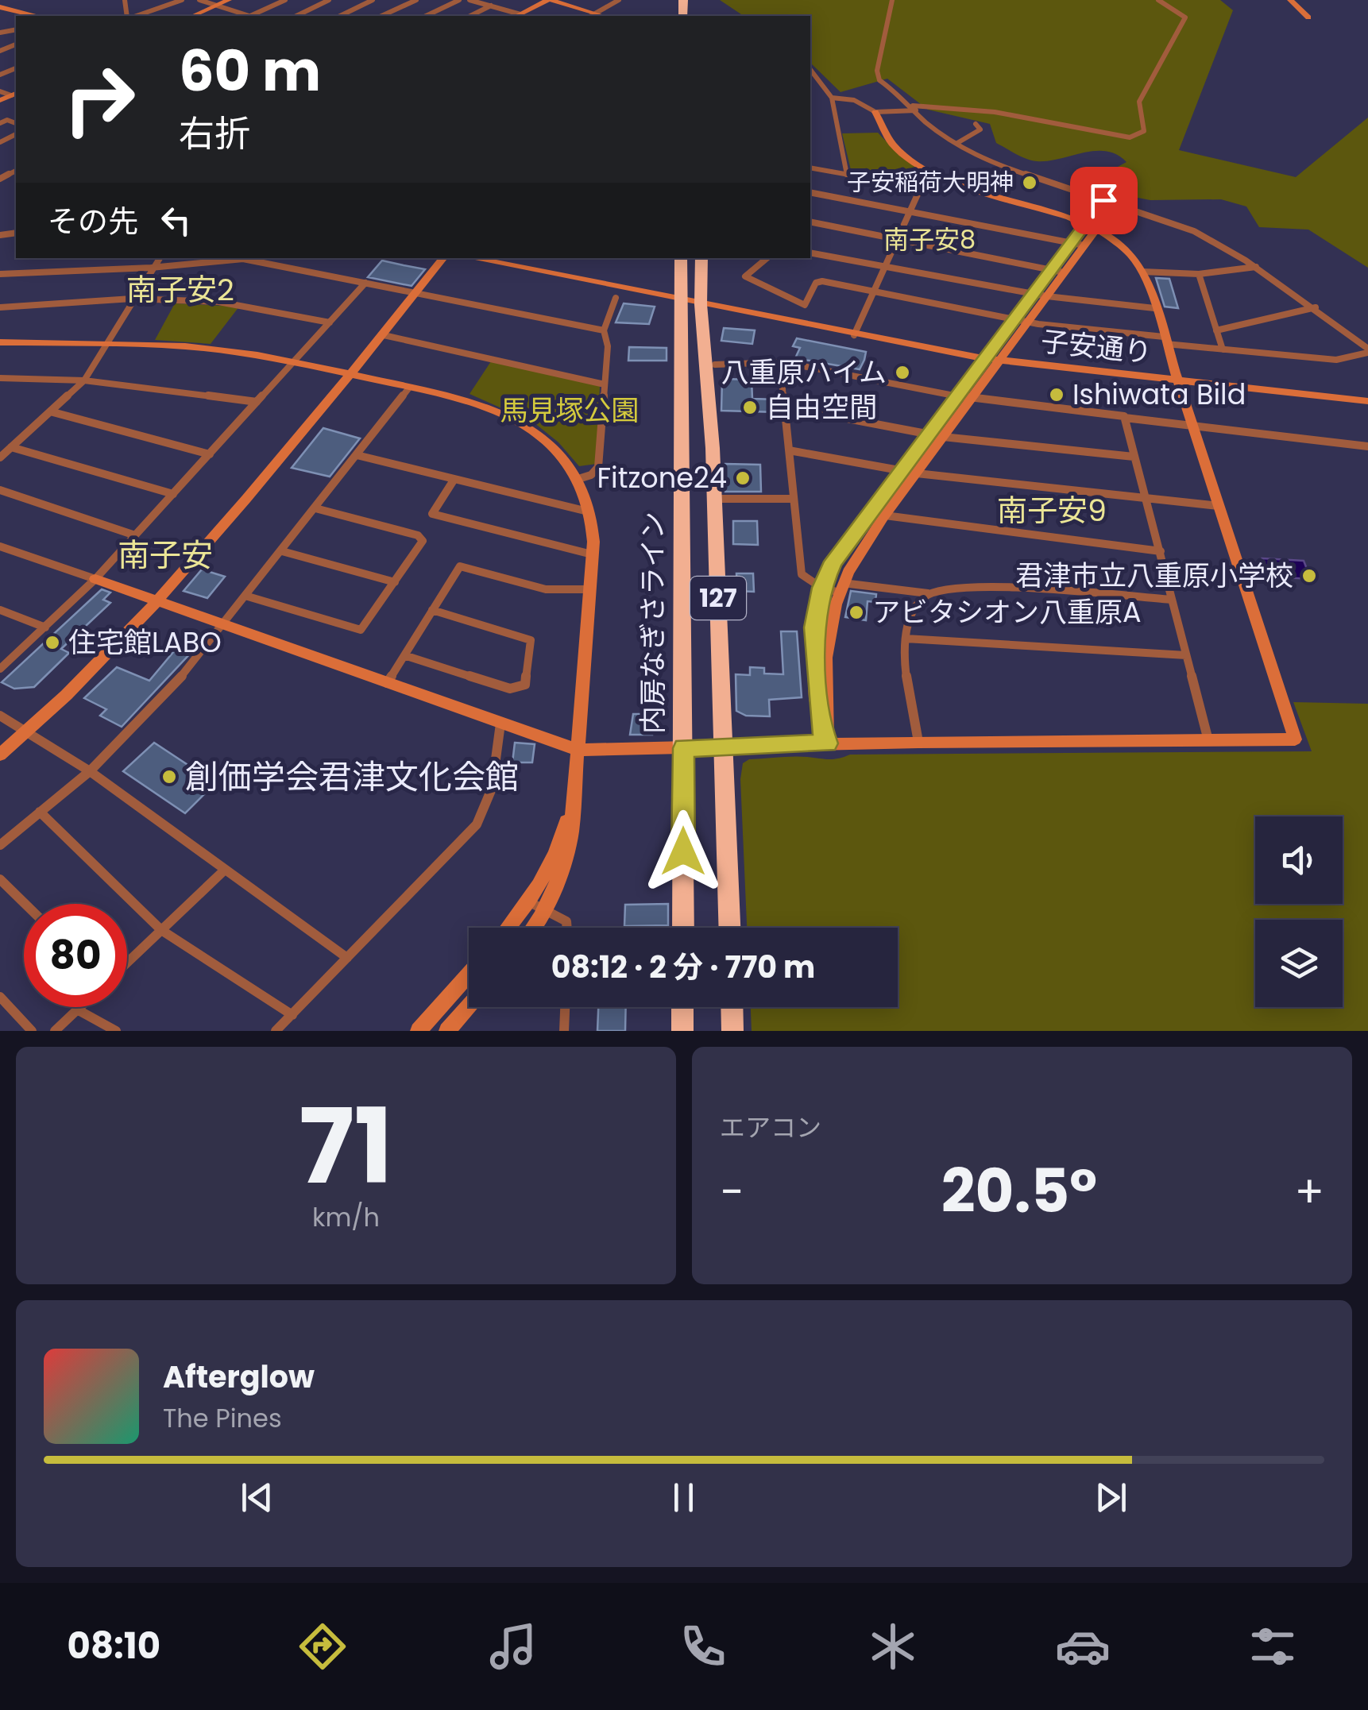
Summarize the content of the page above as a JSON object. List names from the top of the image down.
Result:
{
  "streets": {
    "highway": ["127", "内房なぎさライン"],
    "street": ["子安通り"]
  },
  "crossings": [
    ["子安通り", "127"],
    ["子安通り", "内房なぎさライン"]
  ],
  "districts": [
    "南子安8",
    "南子安2",
    "南子安9",
    "南子安"
  ],
  "parks": ["馬見塚公園"],
  "places": [
    "子安稲荷大明神",
    "八重原ハイム",
    "Ishiwata Bild",
    "自由空間",
    "Fitzone24",
    "君津市立八重原小学校",
    "アビタシオン八重原A",
    "住宅館LABO",
    "創価学会君津文化会館"
  ],
  "page": {
    "turn": ["60 m", "右折"],
    "then": "その先",
    "limit": "80",
    "trip": "08:12 · 2 分 · 770 m",
    "tile": [
      ["71", "km/h"],
      "エアコン"
    ],
    "heat": ["−", "20.5°", "+"],
    "song": ["Afterglow", "The Pines"],
    "tabs": "08:10"
  }
}
